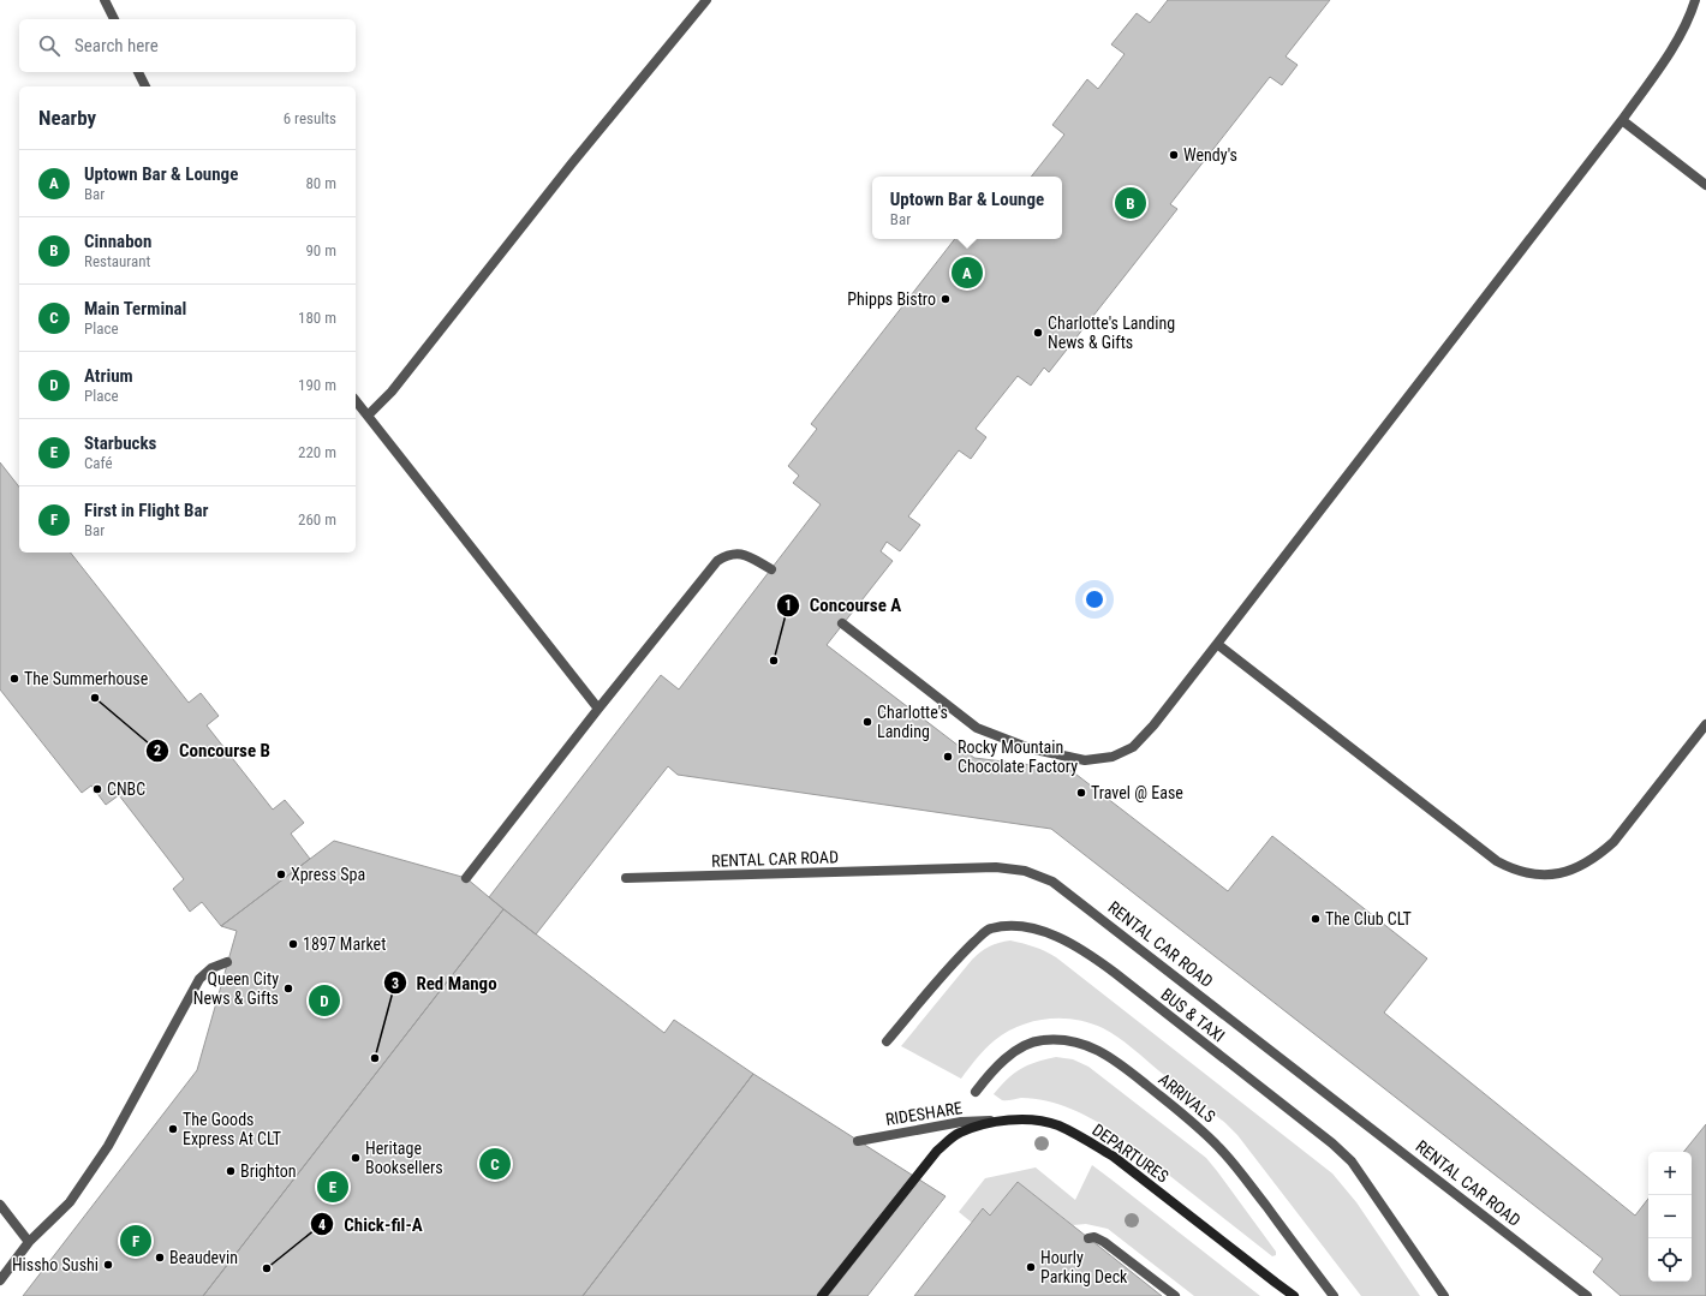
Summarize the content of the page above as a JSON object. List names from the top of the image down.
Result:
{
  "streets": {
    "main road": ["DEPARTURES"],
    "lane": [
      "RENTAL CAR ROAD",
      "BUS & TAXI",
      "ARRIVALS",
      "RIDESHARE"
    ]
  },
  "crossings": [
    ["RIDESHARE", "DEPARTURES"]
  ],
  "places": [
    "Wendy's",
    "Phipps Bistro",
    "Charlotte's Landing News & Gifts",
    "Concourse A",
    "The Summerhouse",
    "Concourse B",
    "Charlotte's Landing",
    "Rocky Mountain Chocolate Factory",
    "CNBC",
    "Travel @ Ease",
    "Xpress Spa",
    "The Club CLT",
    "1897 Market",
    "Queen City News & Gifts",
    "Red Mango",
    "The Goods Express At CLT",
    "Heritage Booksellers",
    "Brighton",
    "Beaudevin",
    "Hissho Sushi",
    "Hourly Parking Deck",
    "Chick-fil-A"
  ],
  "page": {
    "search": "Search here",
    "heading": ["Nearby", "6 results"],
    "list": [
      {
        "mark": "A",
        "name": "Uptown Bar & Lounge",
        "note": "Bar",
        "value": "80 m"
      },
      {
        "mark": "B",
        "name": "Cinnabon",
        "note": "Restaurant",
        "value": "90 m"
      },
      {
        "mark": "C",
        "name": "Main Terminal",
        "note": "Place",
        "value": "180 m"
      },
      {
        "mark": "D",
        "name": "Atrium",
        "note": "Place",
        "value": "190 m"
      },
      {
        "mark": "E",
        "name": "Starbucks",
        "note": "Café",
        "value": "220 m"
      },
      {
        "mark": "F",
        "name": "First in Flight Bar",
        "note": "Bar",
        "value": "260 m"
      }
    ],
    "popup": ["Uptown Bar & Lounge", "Bar"],
    "pins": [
      "B",
      "A",
      "D",
      "C",
      "E",
      "F"
    ],
    "map_buttons": ["+", "−"]
  }
}
